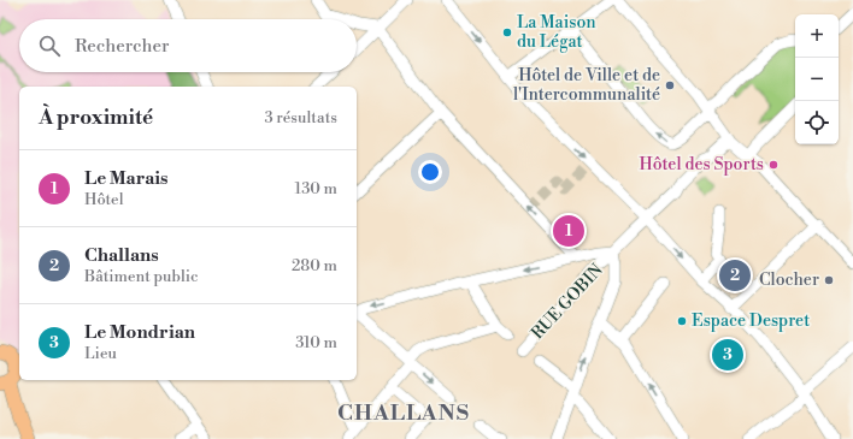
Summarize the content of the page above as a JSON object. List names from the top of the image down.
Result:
{
  "streets": {
    "street": ["RUE GOBIN"]
  },
  "districts": ["CHALLANS"],
  "places": [
    "La Maison du Légat",
    "Hôtel de Ville et de l'Intercommunalité",
    "Hôtel des Sports",
    "Clocher",
    "Espace Despret"
  ],
  "page": {
    "map_buttons": ["+", "−"],
    "search": "Rechercher",
    "heading": ["À proximité", "3 résultats"],
    "list": [
      {
        "mark": "1",
        "name": "Le Marais",
        "note": "Hôtel",
        "value": "130 m"
      },
      {
        "mark": "2",
        "name": "Challans",
        "note": "Bâtiment public",
        "value": "280 m"
      },
      {
        "mark": "3",
        "name": "Le Mondrian",
        "note": "Lieu",
        "value": "310 m"
      }
    ],
    "pins": ["1", "2", "3"]
  }
}
